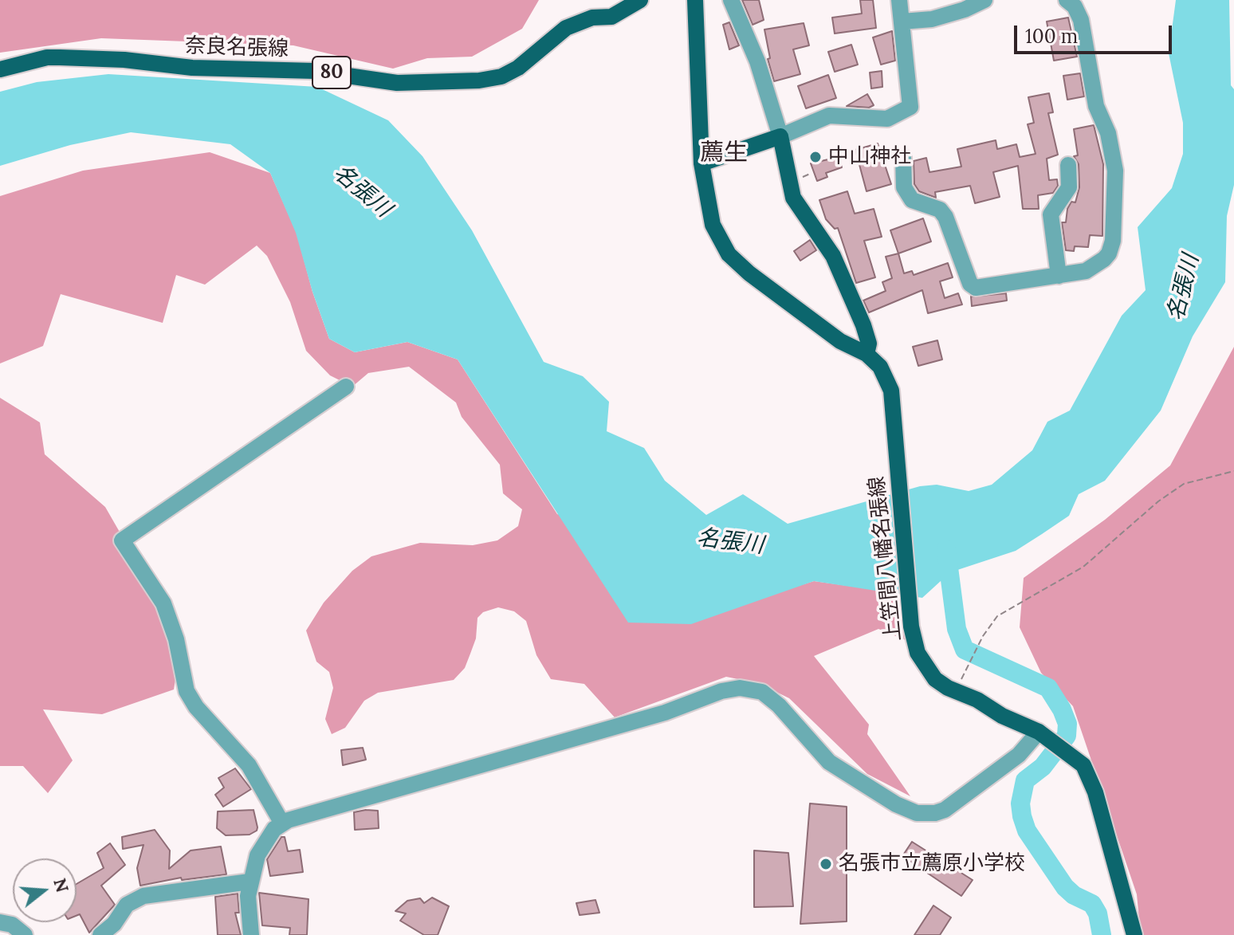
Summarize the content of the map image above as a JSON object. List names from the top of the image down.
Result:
{
  "streets": {
    "main road": ["奈良名張線", "80", "上笠間八幡名張線"]
  },
  "districts": ["薦生"],
  "water": ["名張川"],
  "places": ["中山神社", "名張市立薦原小学校"],
  "scale_bar": "100 m",
  "north": "right"
}
